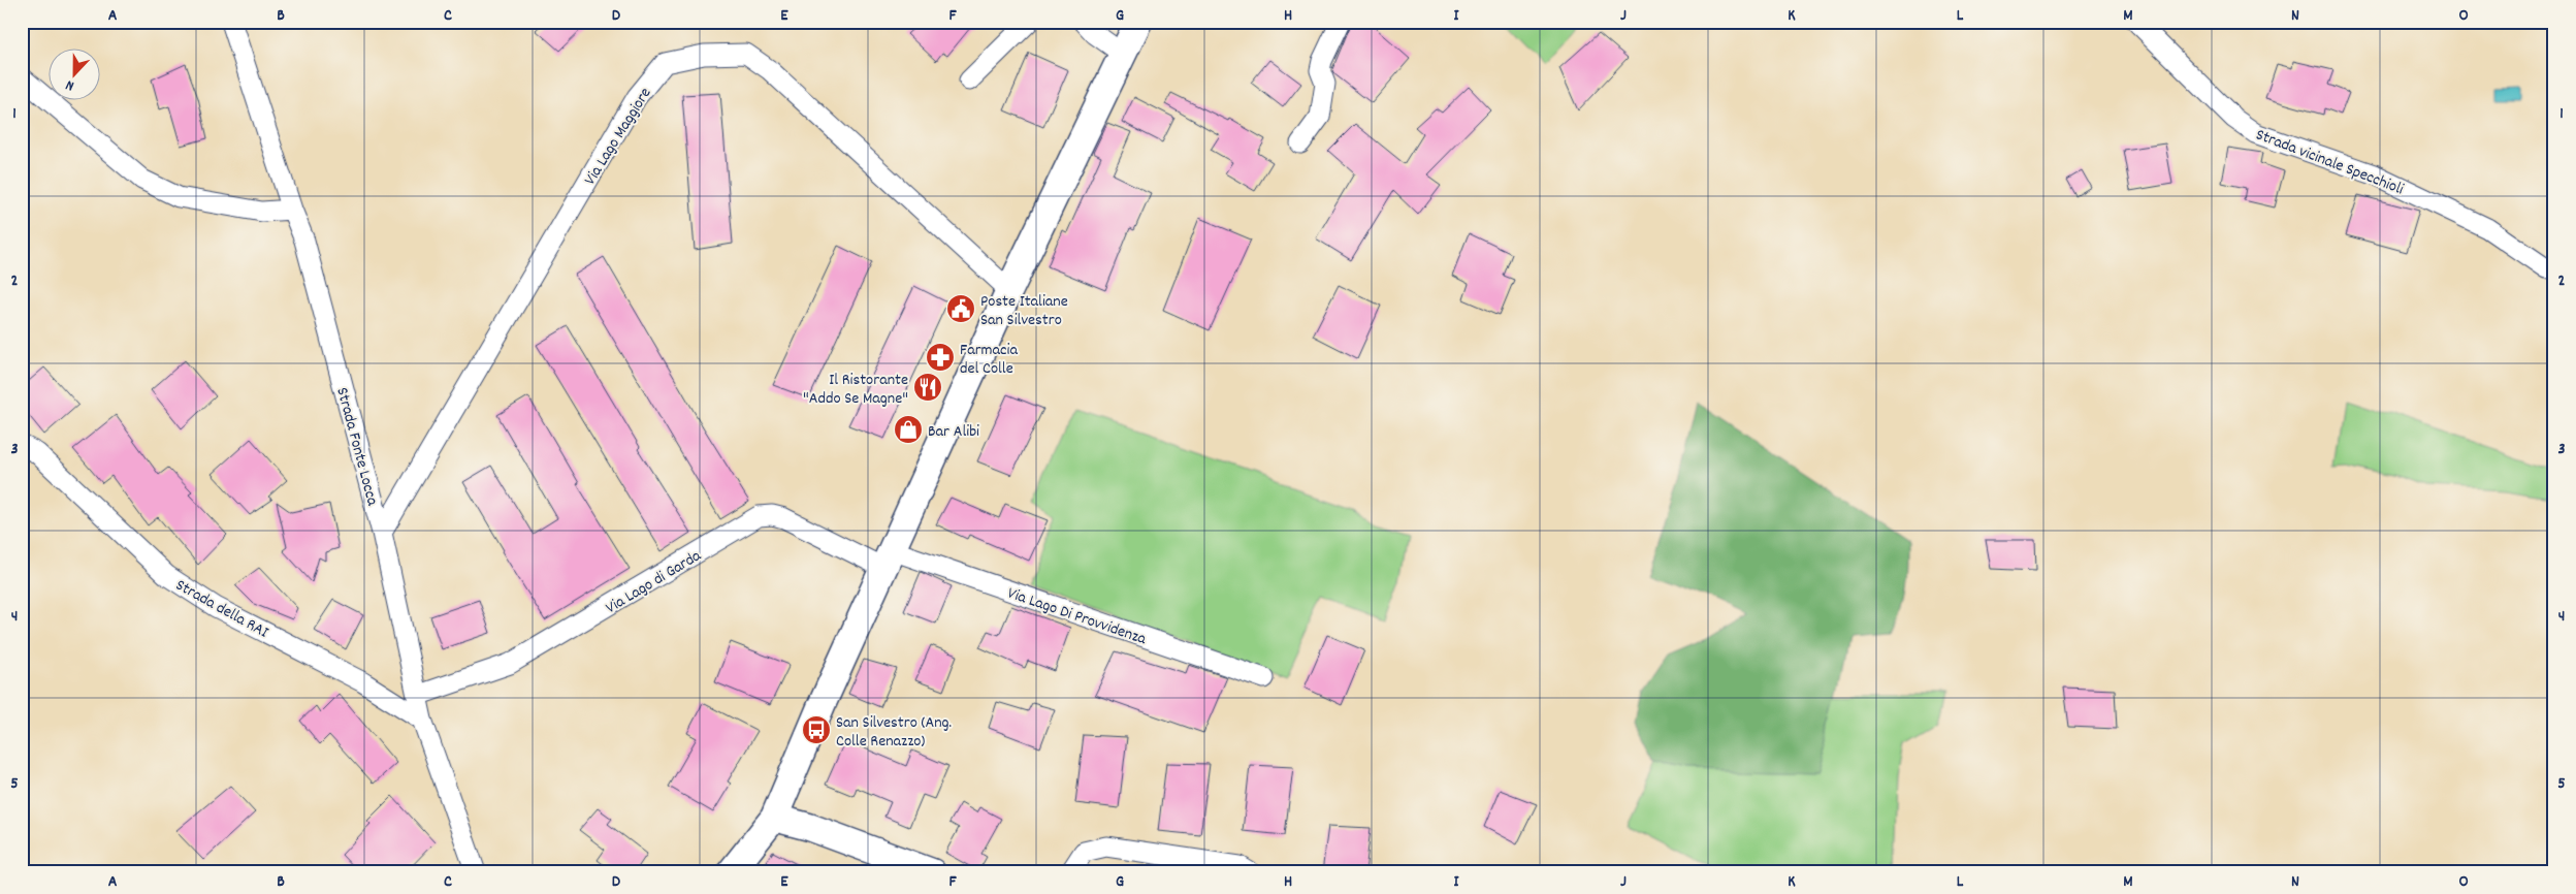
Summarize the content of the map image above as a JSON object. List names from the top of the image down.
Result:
{
  "streets": {
    "street": [
      "Via Lago Maggiore",
      "Strada vicinale Specchioli",
      "Strada Fonte Locca",
      "Via Lago di Garda",
      "Strada della RAI",
      "Via Lago Di Provvidenza"
    ]
  },
  "crossings": [
    ["Via Lago Maggiore", "Strada Fonte Locca"],
    ["Strada Fonte Locca", "Via Lago di Garda"],
    ["Strada Fonte Locca", "Strada della RAI"],
    ["Via Lago di Garda", "Via Lago Di Provvidenza"]
  ],
  "places": {
    "public building": ["Poste Italiane San Silvestro"],
    "pharmacy": ["Farmacia del Colle"],
    "restaurant": ["Il Ristorante \"Addo Se Magne\""],
    "shop": ["Bar Alibi"],
    "bus stop": ["San Silvestro (Ang. Colle Renazzo)"]
  },
  "north": "bottom",
  "grid": {
    "columns": [
      "A",
      "B",
      "C",
      "D",
      "E",
      "F",
      "G",
      "H",
      "I",
      "J",
      "K",
      "L",
      "M",
      "N",
      "O"
    ],
    "rows": [
      "1",
      "2",
      "3",
      "4",
      "5"
    ]
  }
}
